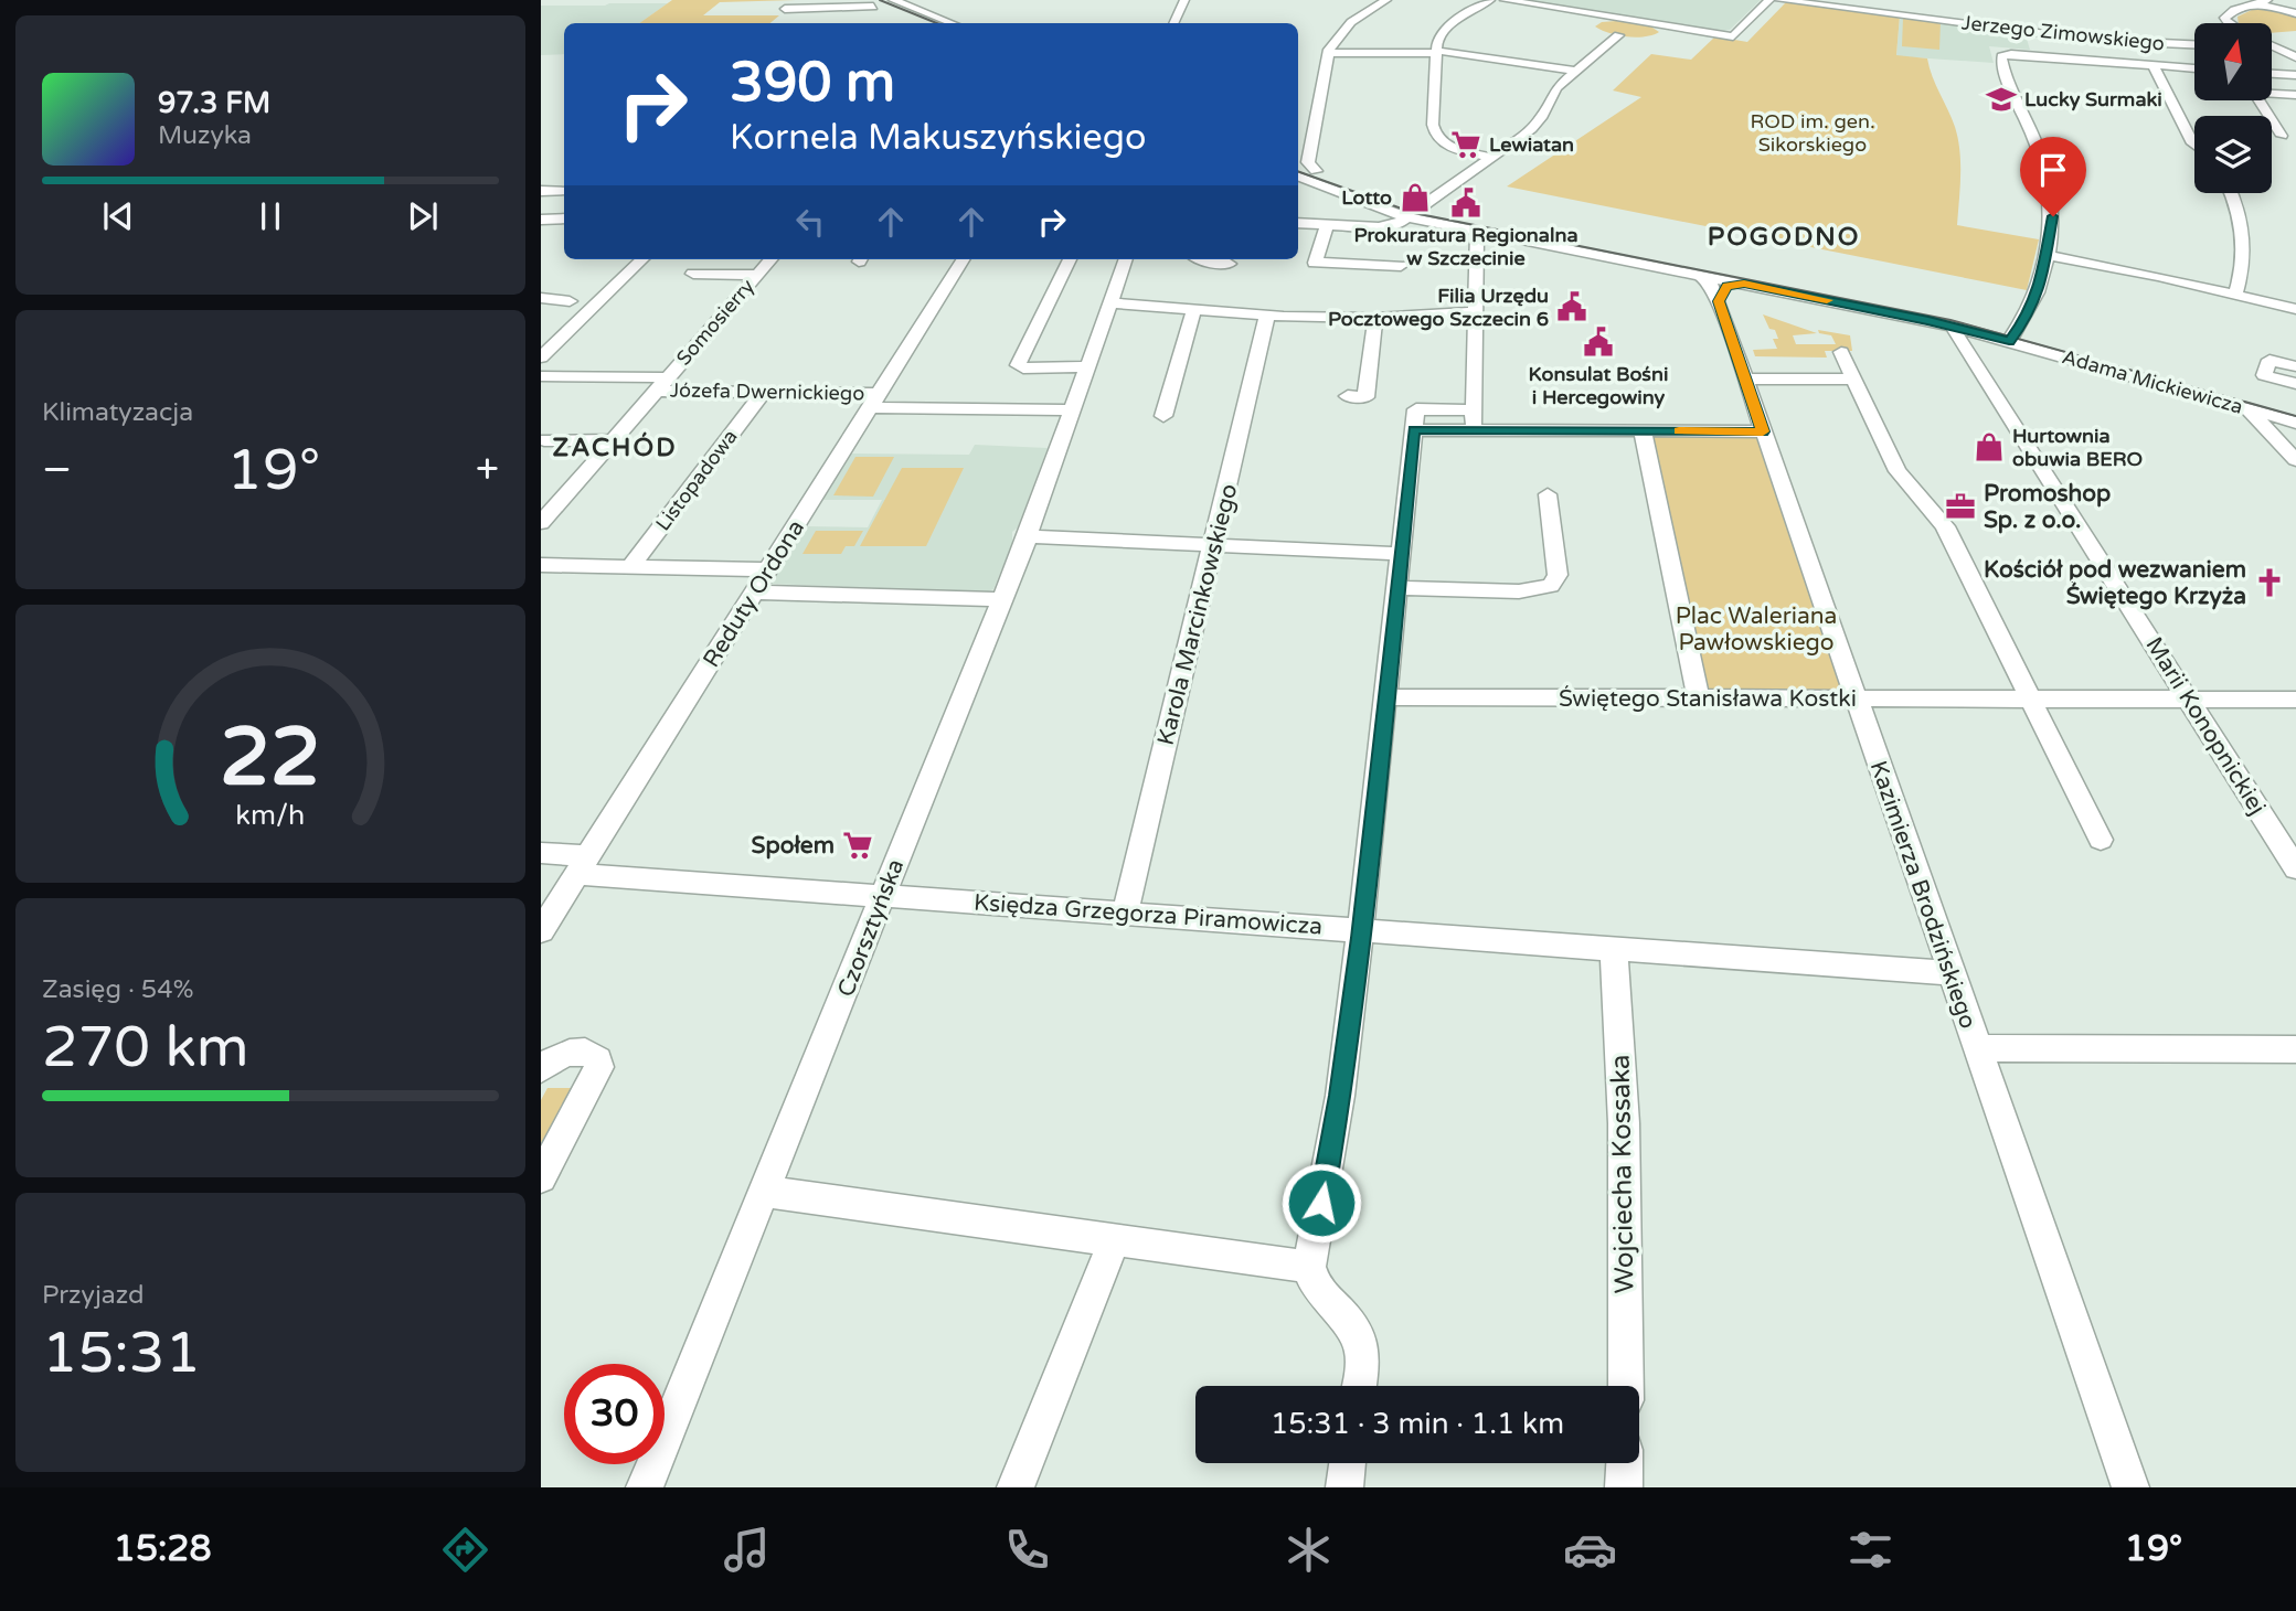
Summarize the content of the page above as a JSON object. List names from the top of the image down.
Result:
{
  "streets": {
    "street": [
      "Jerzego Zimowskiego",
      "Somosierry",
      "Adama Mickiewicza",
      "Józefa Dwernickiego",
      "Listopadowa",
      "Reduty Ordona",
      "Karola Marcinkowskiego",
      "Świętego Stanisława Kostki",
      "Marii Konopnickiej",
      "Kazimierza Brodzińskiego",
      "Księdza Grzegorza Piramowicza",
      "Czorsztyńska",
      "Wojciecha Kossaka"
    ]
  },
  "crossings": [
    ["Somosierry", "Józefa Dwernickiego"],
    ["Adama Mickiewicza", "Marii Konopnickiej"],
    ["Adama Mickiewicza", "Kazimierza Brodzińskiego"],
    ["Józefa Dwernickiego", "Listopadowa"],
    ["Józefa Dwernickiego", "Reduty Ordona"],
    ["Józefa Dwernickiego", "Czorsztyńska"],
    ["Reduty Ordona", "Księdza Grzegorza Piramowicza"],
    ["Karola Marcinkowskiego", "Księdza Grzegorza Piramowicza"],
    ["Świętego Stanisława Kostki", "Marii Konopnickiej"],
    ["Świętego Stanisława Kostki", "Kazimierza Brodzińskiego"],
    ["Kazimierza Brodzińskiego", "Księdza Grzegorza Piramowicza"],
    ["Księdza Grzegorza Piramowicza", "Czorsztyńska"],
    ["Księdza Grzegorza Piramowicza", "Wojciecha Kossaka"]
  ],
  "districts": ["POGODNO", "ZACHÓD"],
  "parks": ["ROD im. gen. Sikorskiego", "Plac Waleriana Pawłowskiego"],
  "places": {
    "school or university": ["Lucky Surmaki"],
    "supermarket": ["Lewiatan", "Społem"],
    "shop": ["Lotto", "Hurtownia obuwia BERO"],
    "public building": ["Prokuratura Regionalna w Szczecinie", "Filia Urzędu Pocztowego Szczecin 6", "Konsulat Bośni i Hercegowiny"],
    "office": ["Promoshop Sp. z o.o."],
    "church": ["Kościół pod wezwaniem Świętego Krzyża"]
  },
  "north": "top",
  "page": {
    "turn": ["390 m", "Kornela Makuszyńskiego"],
    "song": ["97.3 FM", "Muzyka"],
    "tile": [
      "Klimatyzacja",
      ["Zasięg · 54%", "270 km"],
      ["Przyjazd", "15:31"]
    ],
    "heat": ["−", "19°", "+"],
    "limit": "30",
    "trip": "15:31 · 3 min · 1.1 km",
    "tabs": ["15:28", "19°"],
    "gauge": ["22", "km/h"]
  }
}
